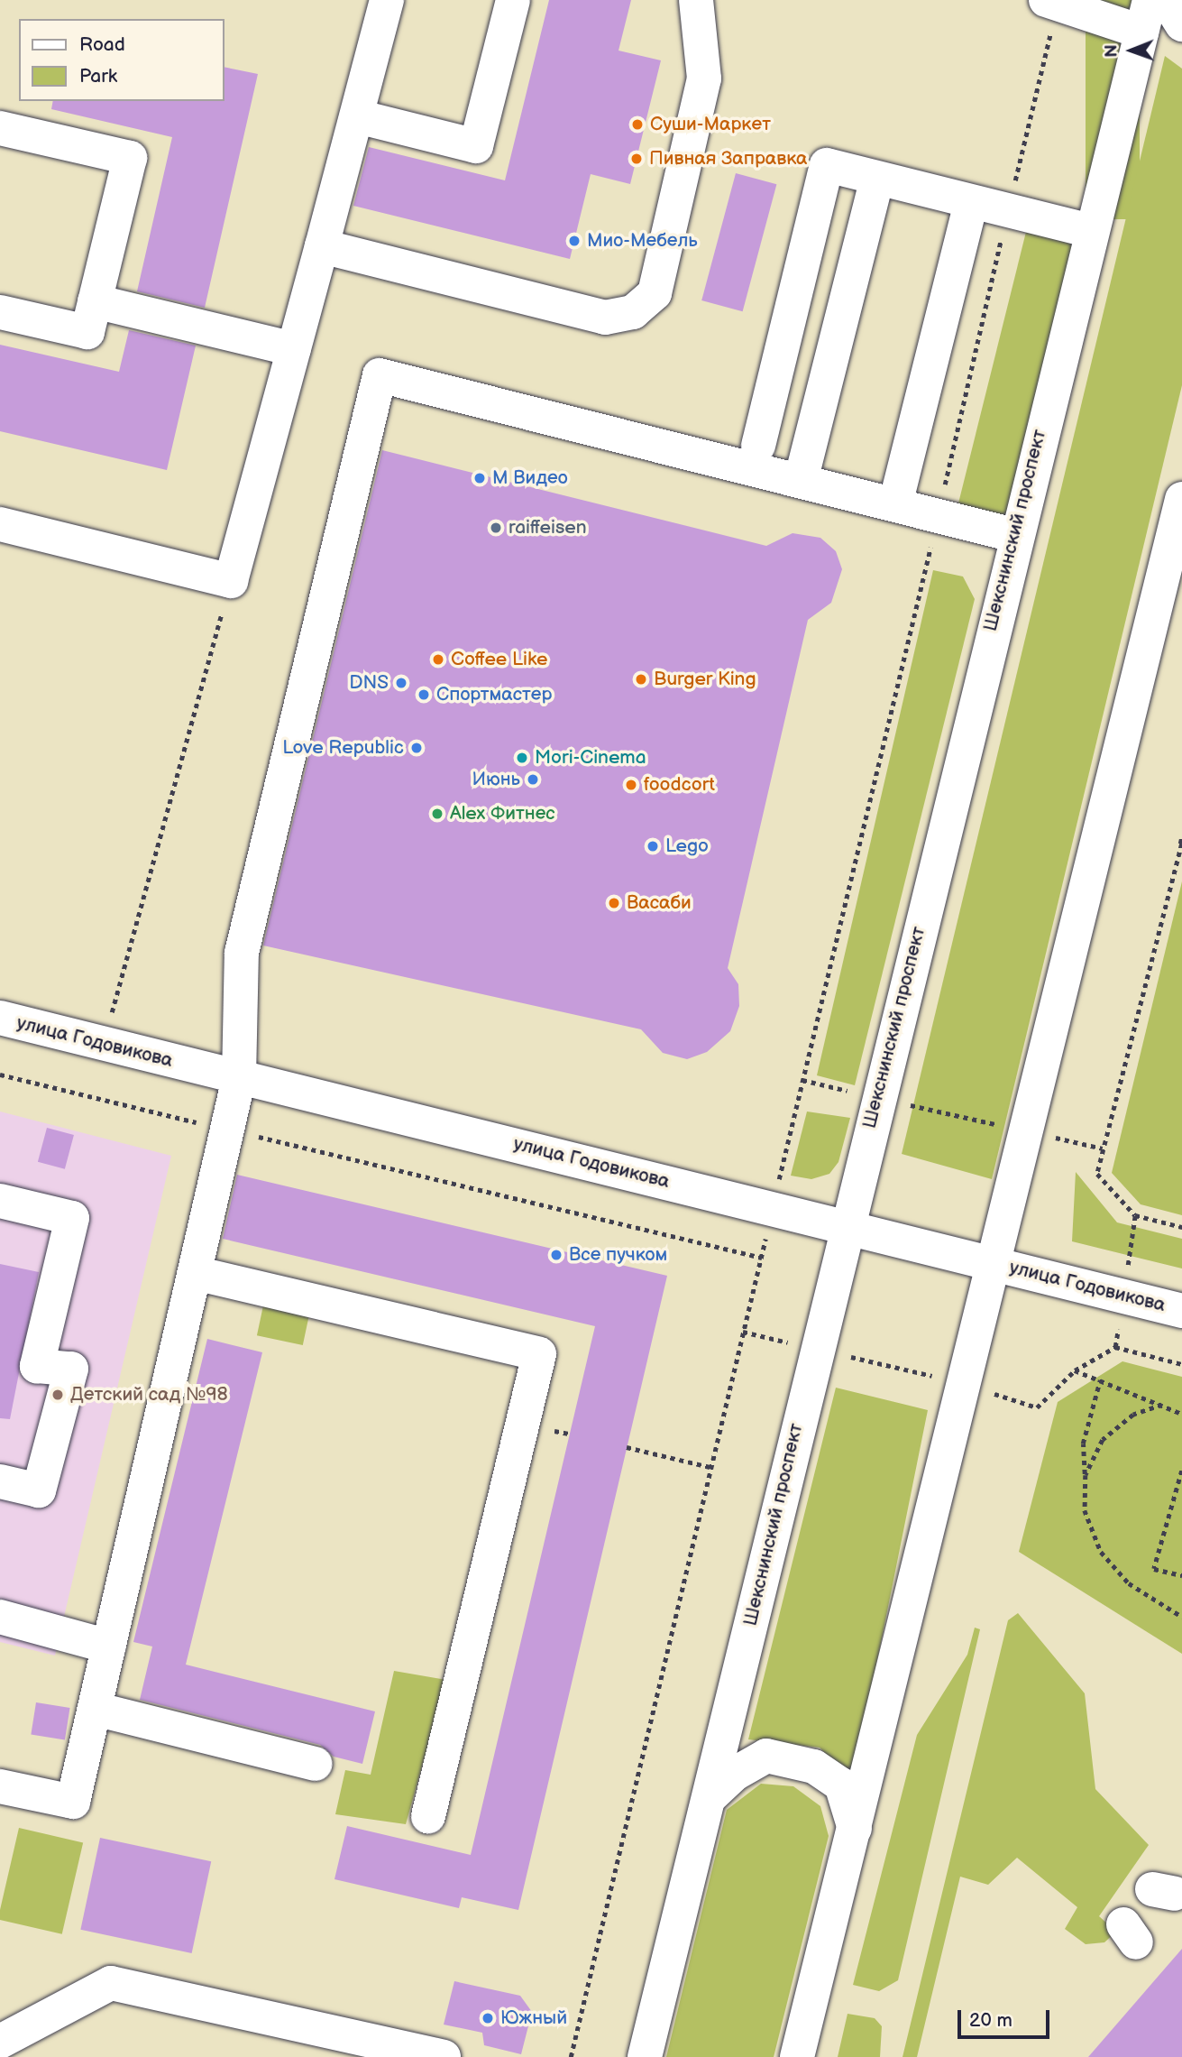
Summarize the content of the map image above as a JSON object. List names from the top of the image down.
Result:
{
  "streets": {
    "main road": ["Шекснинский проспект", "улица Годовикова"]
  },
  "crossings": [
    ["Шекснинский проспект", "улица Годовикова"]
  ],
  "places": [
    "Суши-Маркет",
    "Пивная Заправка",
    "Мио-Мебель",
    "М Видео",
    "raiffeisen",
    "Coffee Like",
    "Burger King",
    "DNS",
    "Спортмастер",
    "Love Republic",
    "Mori-Cinema",
    "Июнь",
    "foodcort",
    "Alex Фитнес",
    "Lego",
    "Васаби",
    "Все пучком",
    "Детский сад №98",
    "Южный"
  ],
  "legend": ["Road", "Park"],
  "scale_bar": "20 m",
  "north": "left"
}
